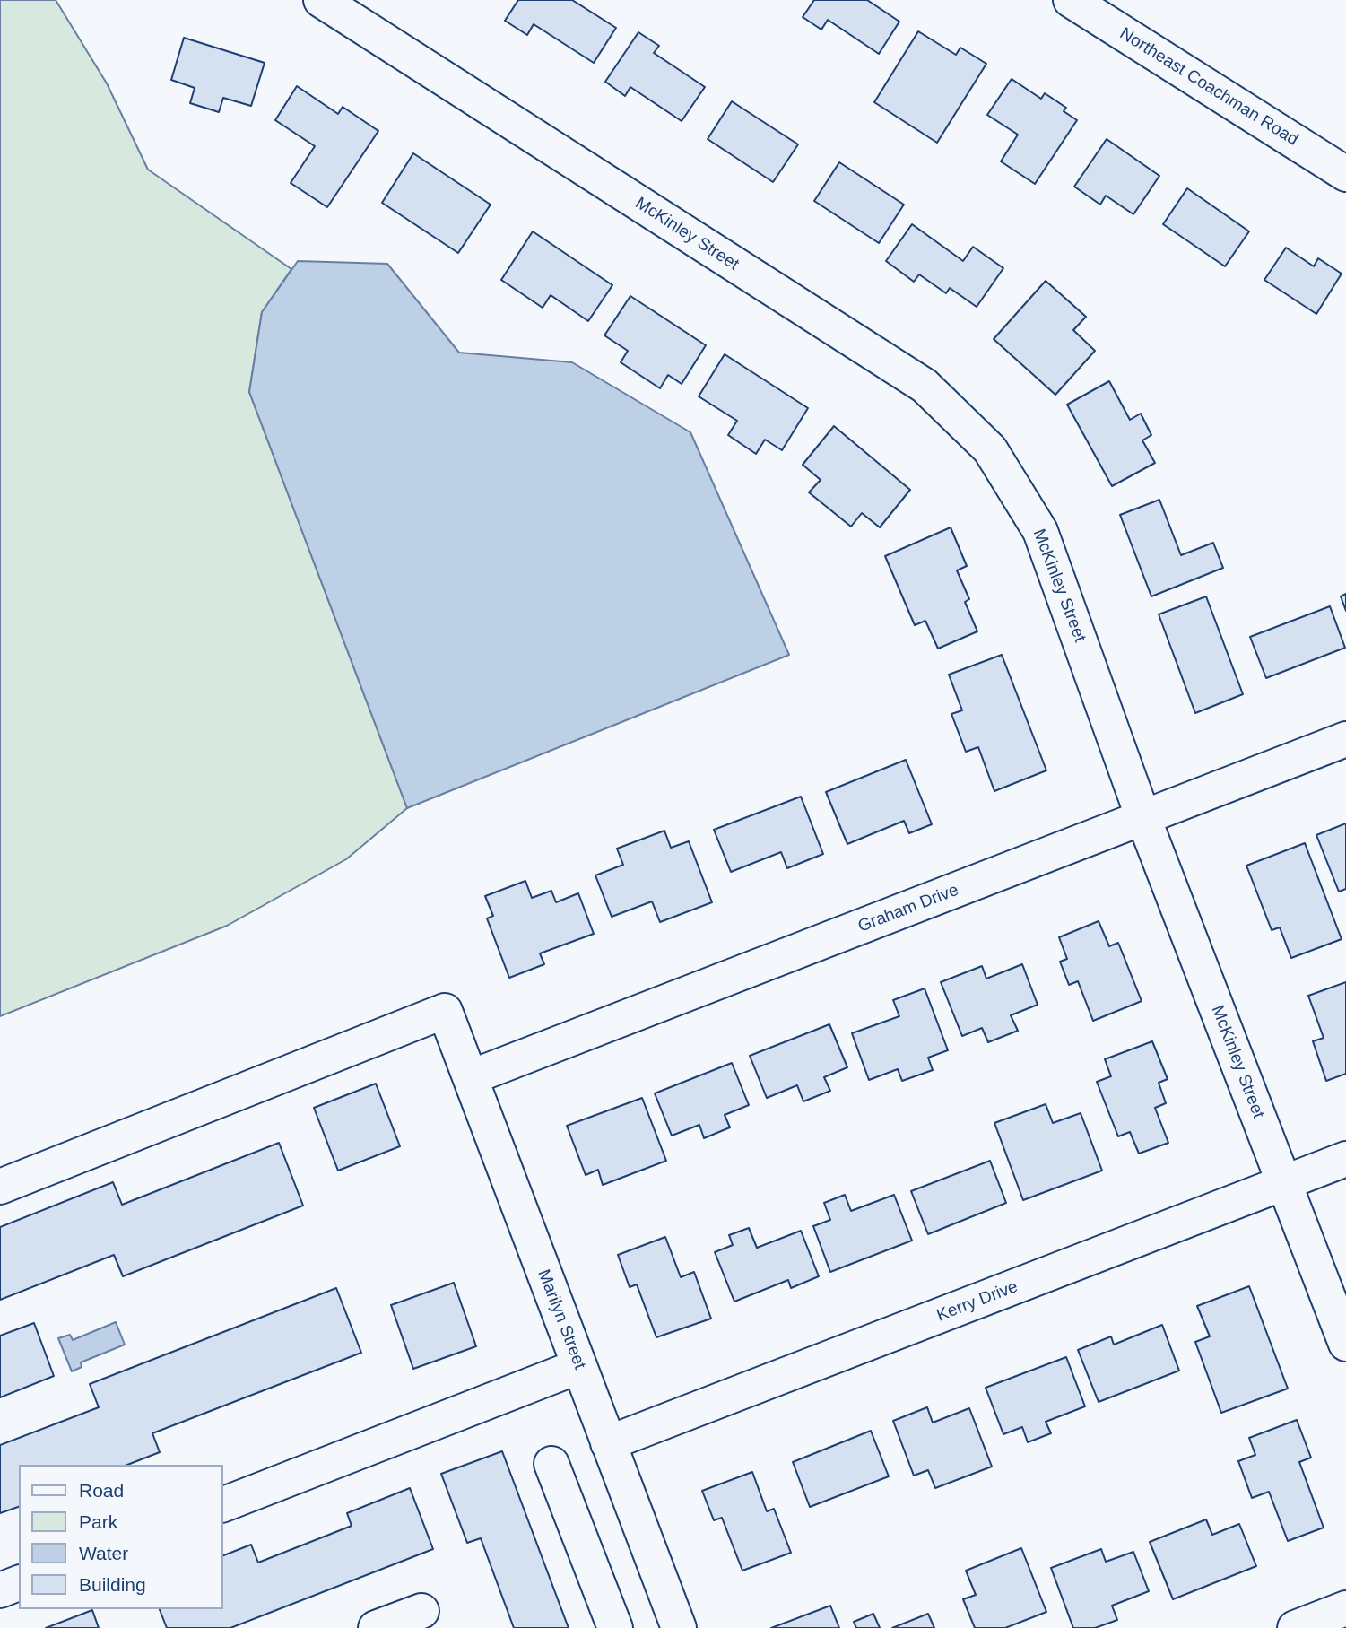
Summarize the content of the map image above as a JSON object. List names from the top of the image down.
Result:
{
  "streets": {
    "street": [
      "Northeast Coachman Road",
      "McKinley Street",
      "Graham Drive",
      "Kerry Drive",
      "Marilyn Street"
    ]
  },
  "crossings": [
    ["McKinley Street", "Graham Drive"],
    ["McKinley Street", "Kerry Drive"],
    ["Graham Drive", "Marilyn Street"],
    ["Kerry Drive", "Marilyn Street"]
  ],
  "legend": [
    "Road",
    "Park",
    "Water",
    "Building"
  ]
}
